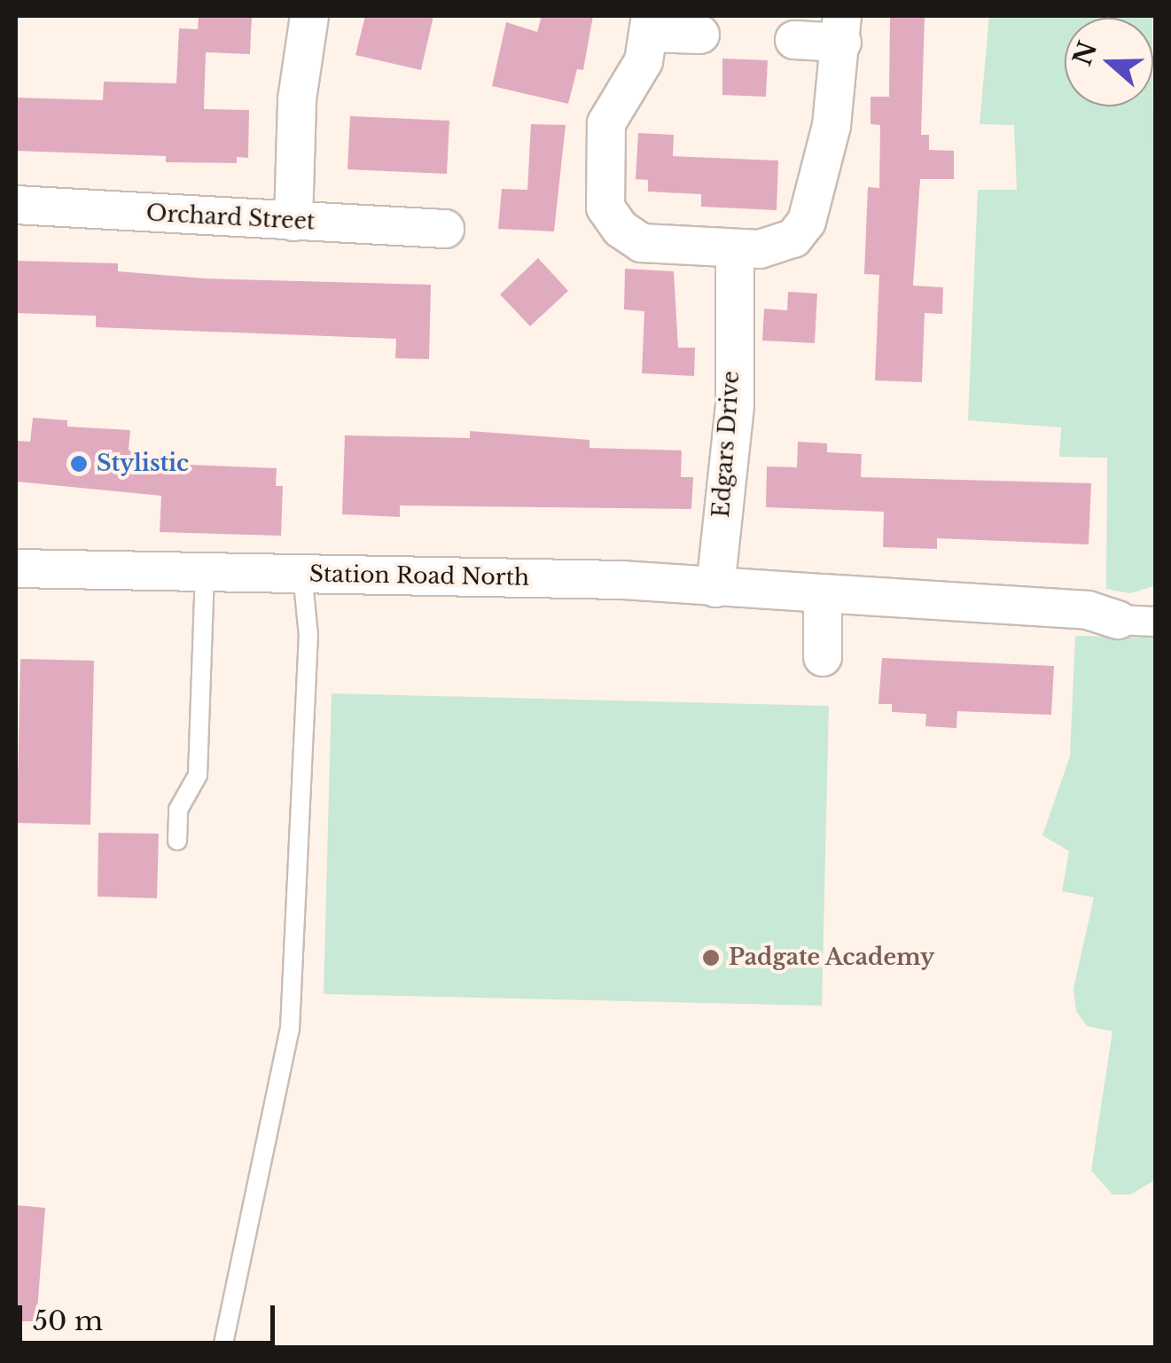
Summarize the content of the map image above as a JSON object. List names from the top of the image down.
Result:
{
  "streets": {
    "street": ["Orchard Street", "Edgars Drive", "Station Road North"]
  },
  "crossings": [
    ["Edgars Drive", "Station Road North"]
  ],
  "places": ["Stylistic", "Padgate Academy"],
  "scale_bar": "50 m",
  "north": "left"
}
